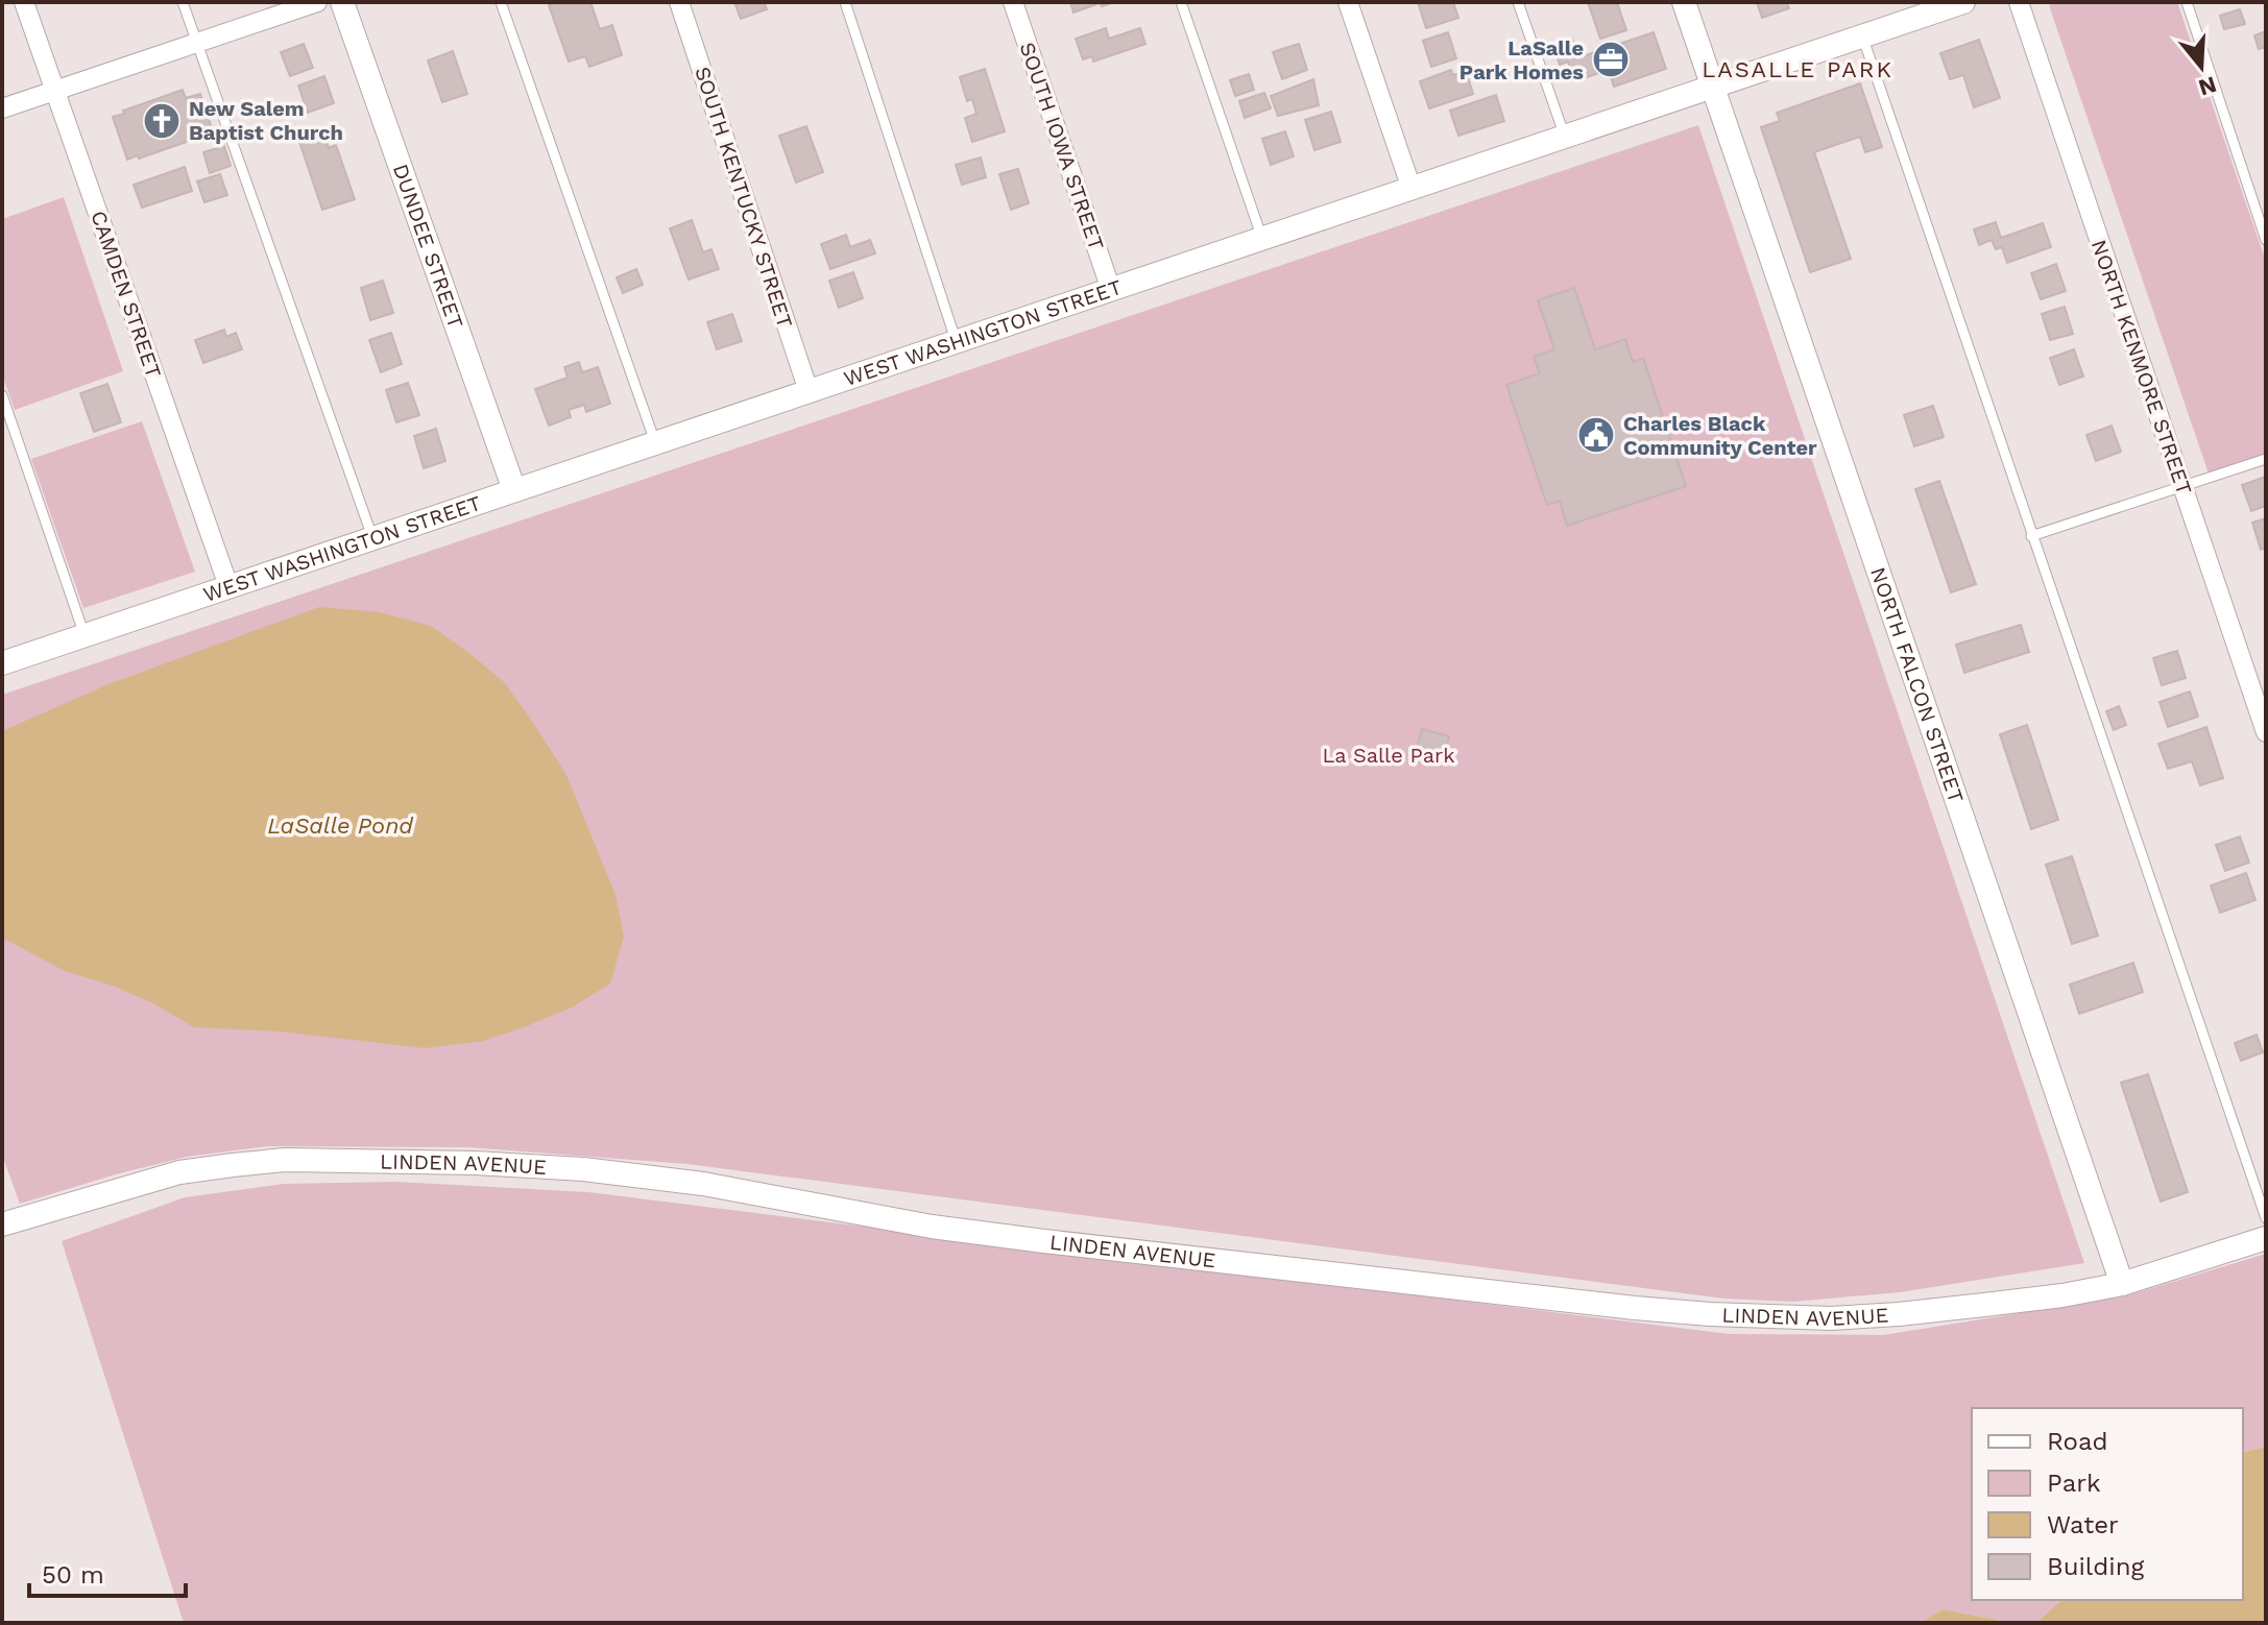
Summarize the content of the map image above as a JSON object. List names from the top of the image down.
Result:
{
  "streets": {
    "street": [
      "SOUTH IOWA STREET",
      "SOUTH KENTUCKY STREET",
      "DUNDEE STREET",
      "CAMDEN STREET",
      "WEST WASHINGTON STREET",
      "NORTH KENMORE STREET",
      "NORTH FALCON STREET",
      "LINDEN AVENUE"
    ]
  },
  "crossings": [
    ["SOUTH IOWA STREET", "WEST WASHINGTON STREET"],
    ["SOUTH KENTUCKY STREET", "WEST WASHINGTON STREET"],
    ["DUNDEE STREET", "WEST WASHINGTON STREET"],
    ["CAMDEN STREET", "WEST WASHINGTON STREET"],
    ["WEST WASHINGTON STREET", "NORTH FALCON STREET"],
    ["NORTH FALCON STREET", "LINDEN AVENUE"]
  ],
  "districts": ["LASALLE PARK"],
  "water": ["LaSalle Pond"],
  "parks": ["La Salle Park"],
  "places": {
    "office": ["LaSalle Park Homes"],
    "church": ["New Salem Baptist Church"],
    "public building": ["Charles Black Community Center"]
  },
  "legend": [
    "Road",
    "Park",
    "Water",
    "Building"
  ],
  "scale_bar": "50 m",
  "north": "bottom"
}
